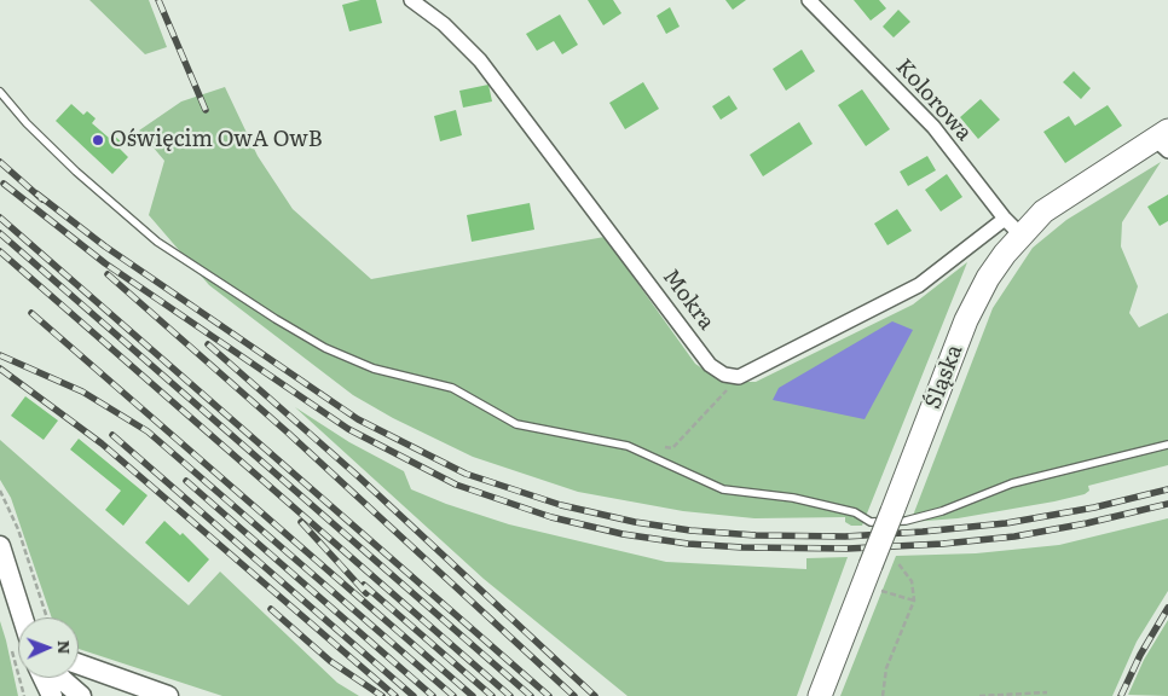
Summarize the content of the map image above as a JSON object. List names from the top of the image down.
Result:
{
  "streets": {
    "main road": ["Śląska"],
    "street": ["Kolorowa", "Mokra"]
  },
  "crossings": [
    ["Kolorowa", "Śląska"]
  ],
  "places": ["Oświęcim OwA OwB"],
  "north": "right"
}
